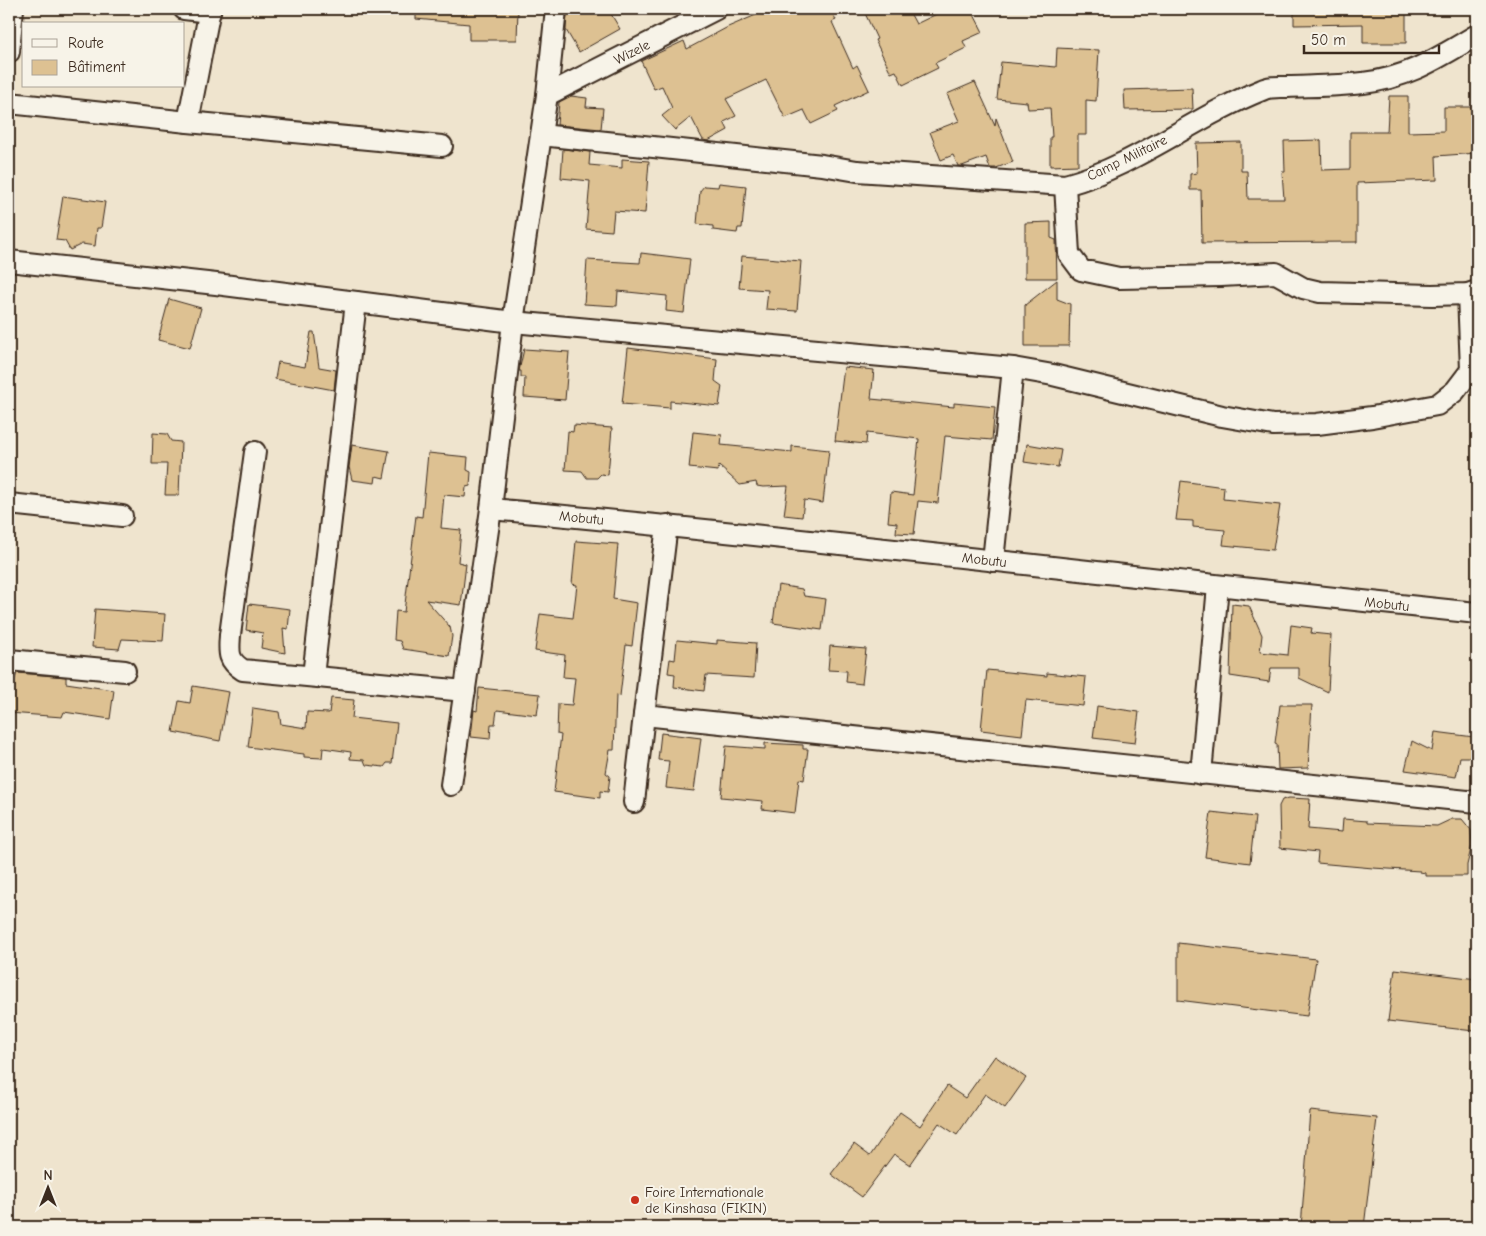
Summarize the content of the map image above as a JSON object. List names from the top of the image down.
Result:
{
  "streets": {
    "street": ["Wizele", "Camp Militaire", "Mobutu"]
  },
  "places": ["Foire Internationale de Kinshasa (FIKIN)"],
  "legend": ["Route", "Bâtiment"],
  "scale_bar": "50 m",
  "north": "top"
}
